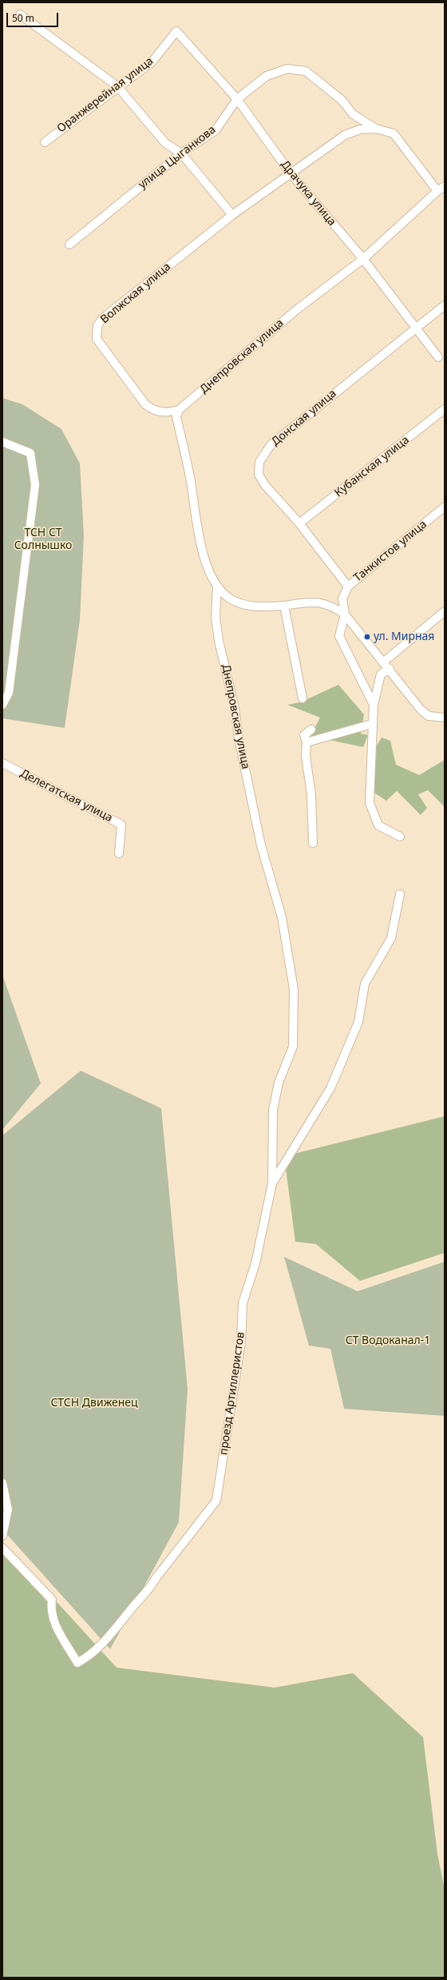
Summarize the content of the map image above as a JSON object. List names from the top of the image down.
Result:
{
  "streets": {
    "street": [
      "Оранжерейная улица",
      "улица Цыганкова",
      "Драчука улица",
      "Волжская улица",
      "Днепровская улица",
      "Донская улица",
      "Кубанская улица",
      "Танкистов улица",
      "Делегатская улица",
      "проезд Артиллеристов"
    ]
  },
  "crossings": [
    ["Оранжерейная улица", "Драчука улица"],
    ["улица Цыганкова", "Драчука улица"],
    ["улица Цыганкова", "Волжская улица"],
    ["Драчука улица", "Волжская улица"],
    ["Драчука улица", "Днепровская улица"],
    ["Драчука улица", "Донская улица"],
    ["Волжская улица", "Днепровская улица"],
    ["Днепровская улица", "проезд Артиллеристов"],
    ["Донская улица", "Кубанская улица"],
    ["Донская улица", "Танкистов улица"]
  ],
  "parks": ["ТСН СТ Солнышко", "СТ Водоканал-1", "СТСН Движенец"],
  "places": ["ул. Мирная"],
  "scale_bar": "50 m"
}
